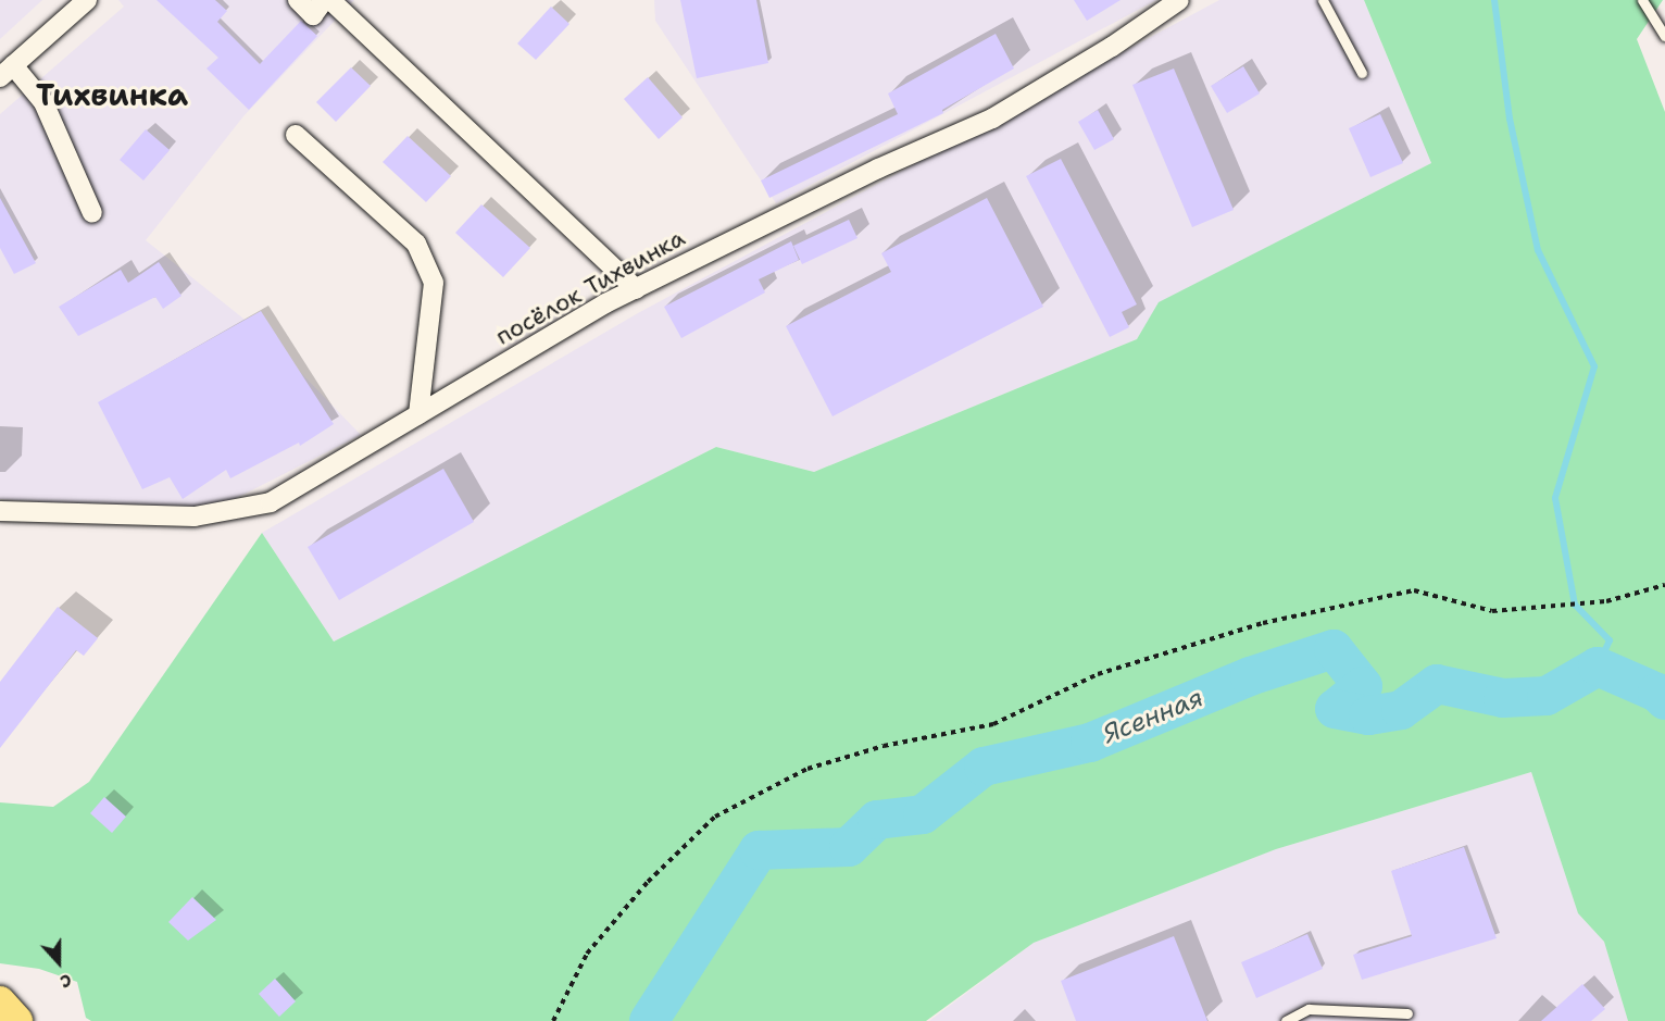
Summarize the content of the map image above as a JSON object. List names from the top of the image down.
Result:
{
  "streets": {
    "street": ["посёлок Тихвинка"]
  },
  "districts": ["Тихвинка"],
  "water": ["Ясенная"],
  "north": "bottom"
}
